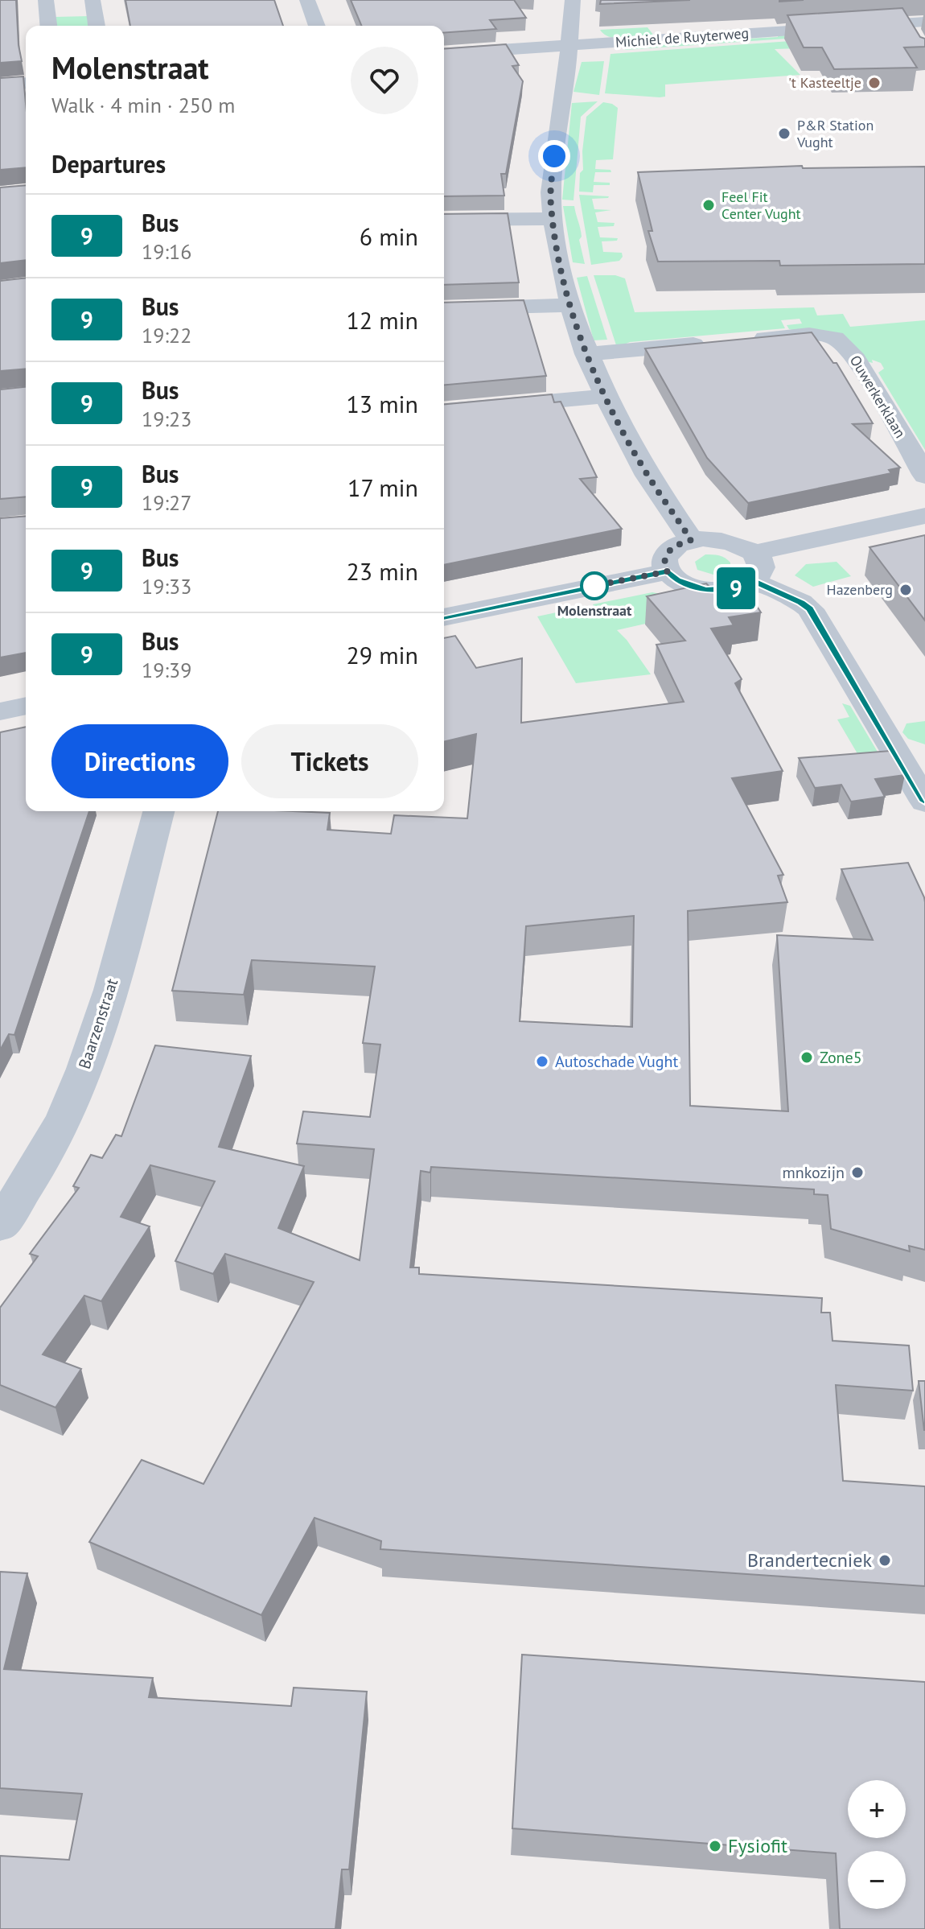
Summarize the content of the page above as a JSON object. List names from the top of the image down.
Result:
{
  "streets": {
    "street": ["Michiel de Ruyterweg", "Ouwerkerklaan", "Baarzenstraat"]
  },
  "places": [
    "'t Kasteeltje",
    "P&R Station Vught",
    "Feel Fit Center Vught",
    "Molenstraat",
    "Hazenberg",
    "Zone5",
    "Autoschade Vught",
    "mnkozijn",
    "Brandertecniek",
    "Fysiofit"
  ],
  "lines": ["bus line 9"],
  "page": {
    "on_map": "9",
    "heading": [
      ["Molenstraat", "Walk · 4 min · 250 m"],
      "Departures"
    ],
    "list": [
      {
        "mark": "9",
        "name": "Bus",
        "note": "19:16",
        "value": "6 min"
      },
      {
        "mark": "9",
        "name": "Bus",
        "note": "19:22",
        "value": "12 min"
      },
      {
        "mark": "9",
        "name": "Bus",
        "note": "19:23",
        "value": "13 min"
      },
      {
        "mark": "9",
        "name": "Bus",
        "note": "19:27",
        "value": "17 min"
      },
      {
        "mark": "9",
        "name": "Bus",
        "note": "19:33",
        "value": "23 min"
      },
      {
        "mark": "9",
        "name": "Bus",
        "note": "19:39",
        "value": "29 min"
      }
    ],
    "buttons": ["Directions", "Tickets"],
    "map_buttons": ["+", "−"]
  }
}
